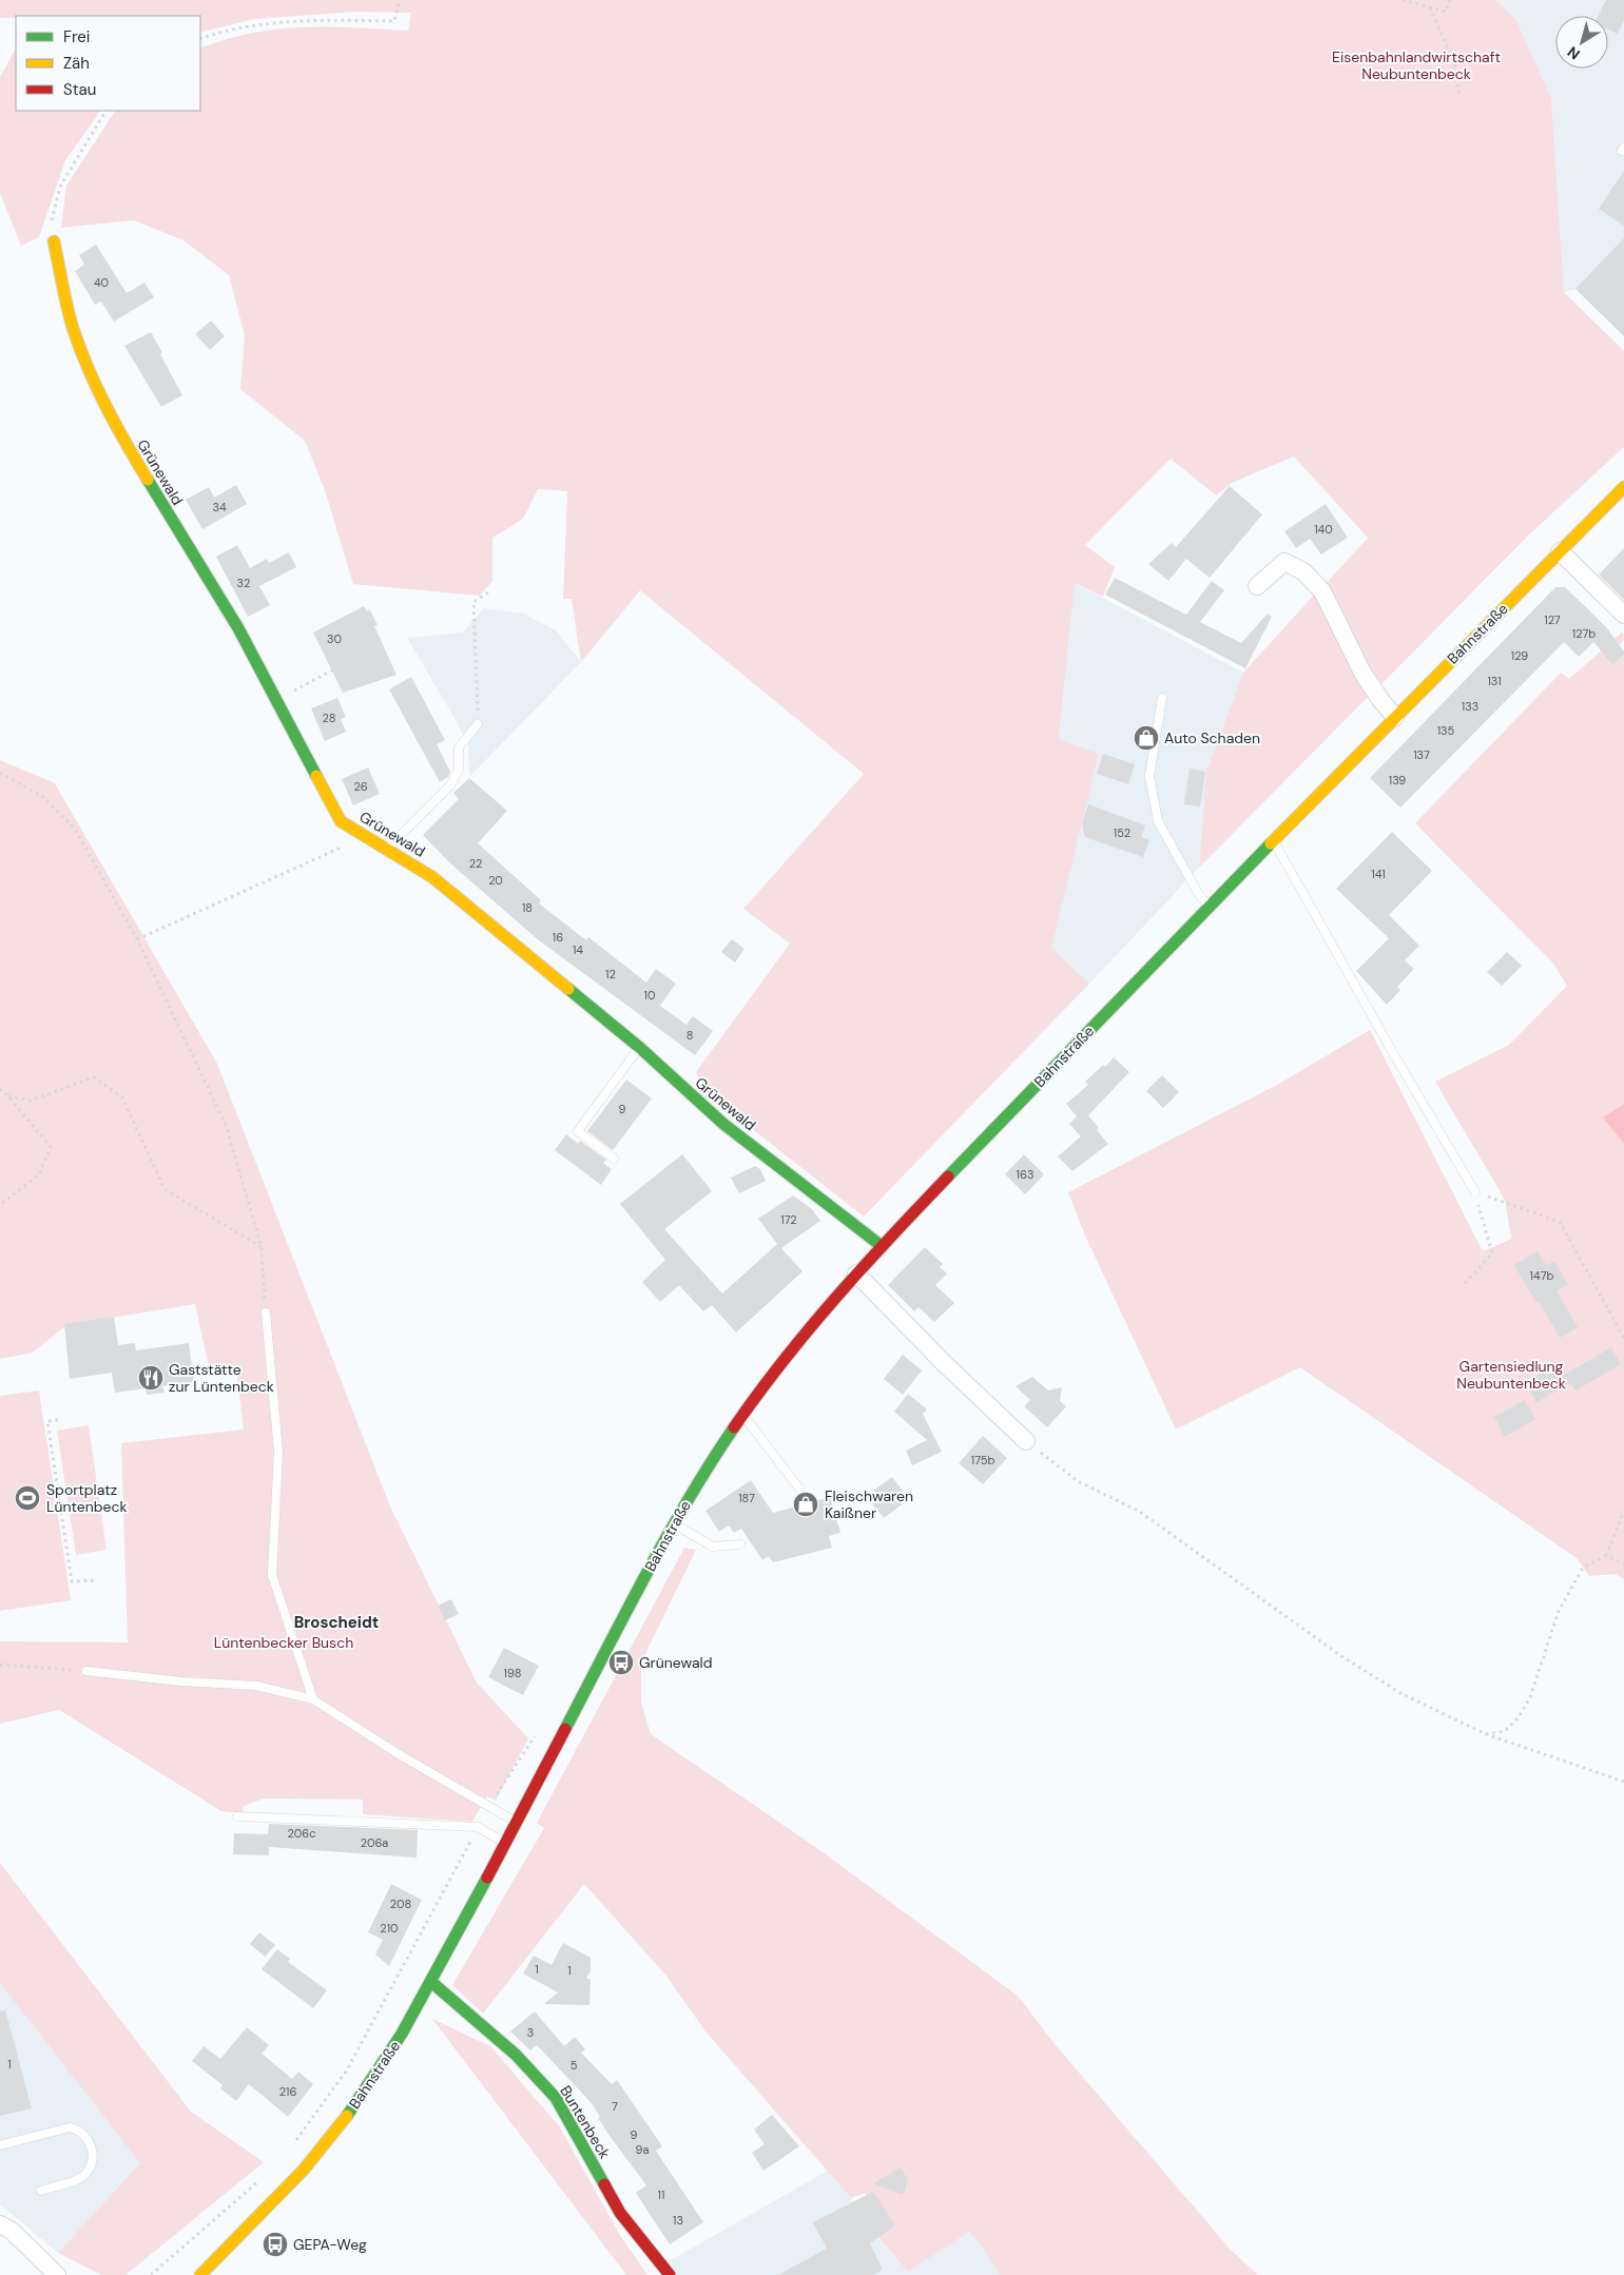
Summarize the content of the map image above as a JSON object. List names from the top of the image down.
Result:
{
  "streets": {
    "main road": ["Grünewald", "Bahnstraße", "Buntenbeck"]
  },
  "crossings": [
    ["Grünewald", "Bahnstraße"],
    ["Bahnstraße", "Buntenbeck"]
  ],
  "districts": ["Broscheidt"],
  "parks": ["Eisenbahnlandwirtschaft Neubuntenbeck", "Gartensiedlung Neubuntenbeck", "Lüntenbecker Busch"],
  "places": {
    "shop": ["Auto Schaden", "Fleischwaren Kaißner"],
    "restaurant": ["Gaststätte zur Lüntenbeck"],
    "sports": ["Sportplatz Lüntenbeck"],
    "bus stop": ["Grünewald", "GEPA-Weg"]
  },
  "house_numbers": [
    "40",
    "34",
    "140",
    "32",
    "127",
    "127b",
    "30",
    "129",
    "131",
    "133",
    "28",
    "135",
    "137",
    "139",
    "26",
    "152",
    "22",
    "141",
    "20",
    "18",
    "16",
    "14",
    "12",
    "10",
    "8",
    "9",
    "163",
    "172",
    "147b",
    "175b",
    "187",
    "198",
    "206c",
    "206a",
    "208",
    "210",
    "1",
    "1",
    "3",
    "1",
    "5",
    "216",
    "7",
    "9",
    "9a",
    "11",
    "13"
  ],
  "legend": ["Frei", "Zäh", "Stau"],
  "north": "bottom left"
}
